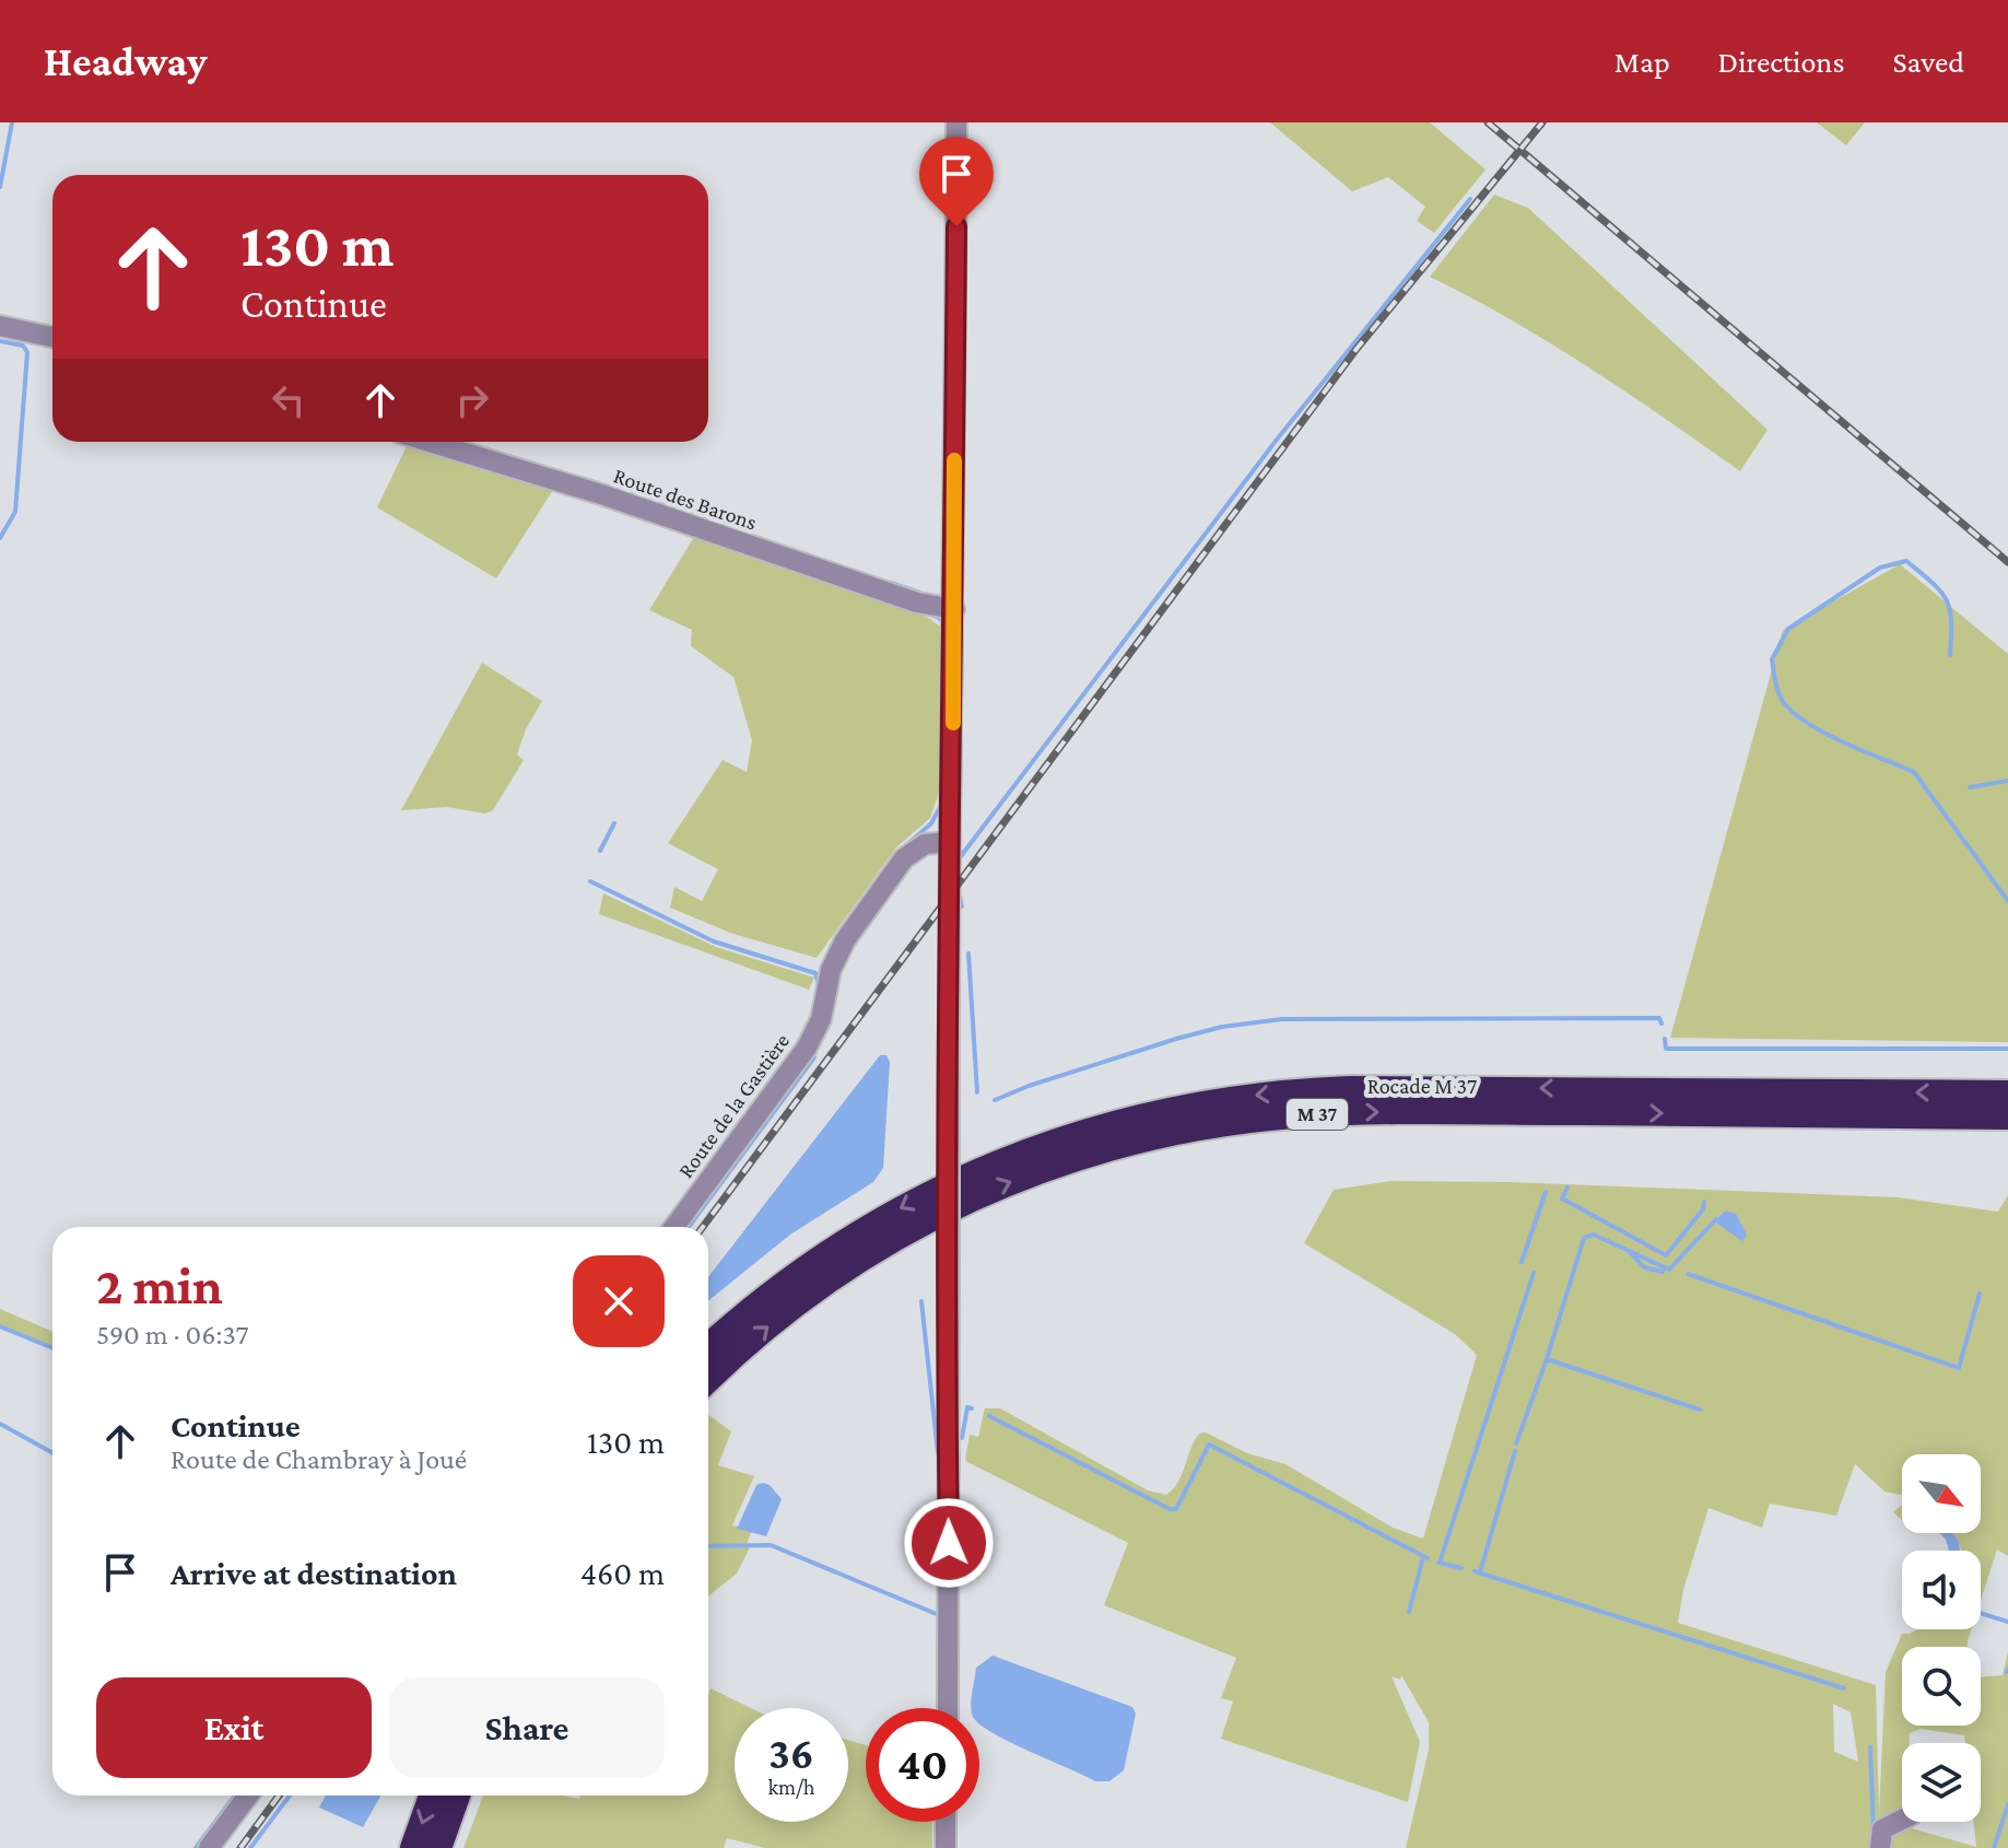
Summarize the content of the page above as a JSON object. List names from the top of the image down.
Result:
{
  "streets": {
    "highway": ["Rocade M 37", "M 37"],
    "street": ["Route des Barons", "Route de la Gastière"]
  },
  "north": "bottom right",
  "page": {
    "header": "Headway",
    "nav": ["Map", "Directions", "Saved"],
    "turn": ["130 m", "Continue"],
    "heading": ["2 min", "590 m · 06:37"],
    "list": [
      {
        "name": "Continue",
        "note": "Route de Chambray à Joué",
        "value": "130 m"
      },
      {
        "name": "Arrive at destination",
        "value": "460 m"
      }
    ],
    "buttons": ["Exit", "Share"],
    "speed": "36 km/h",
    "limit": "40"
  }
}
